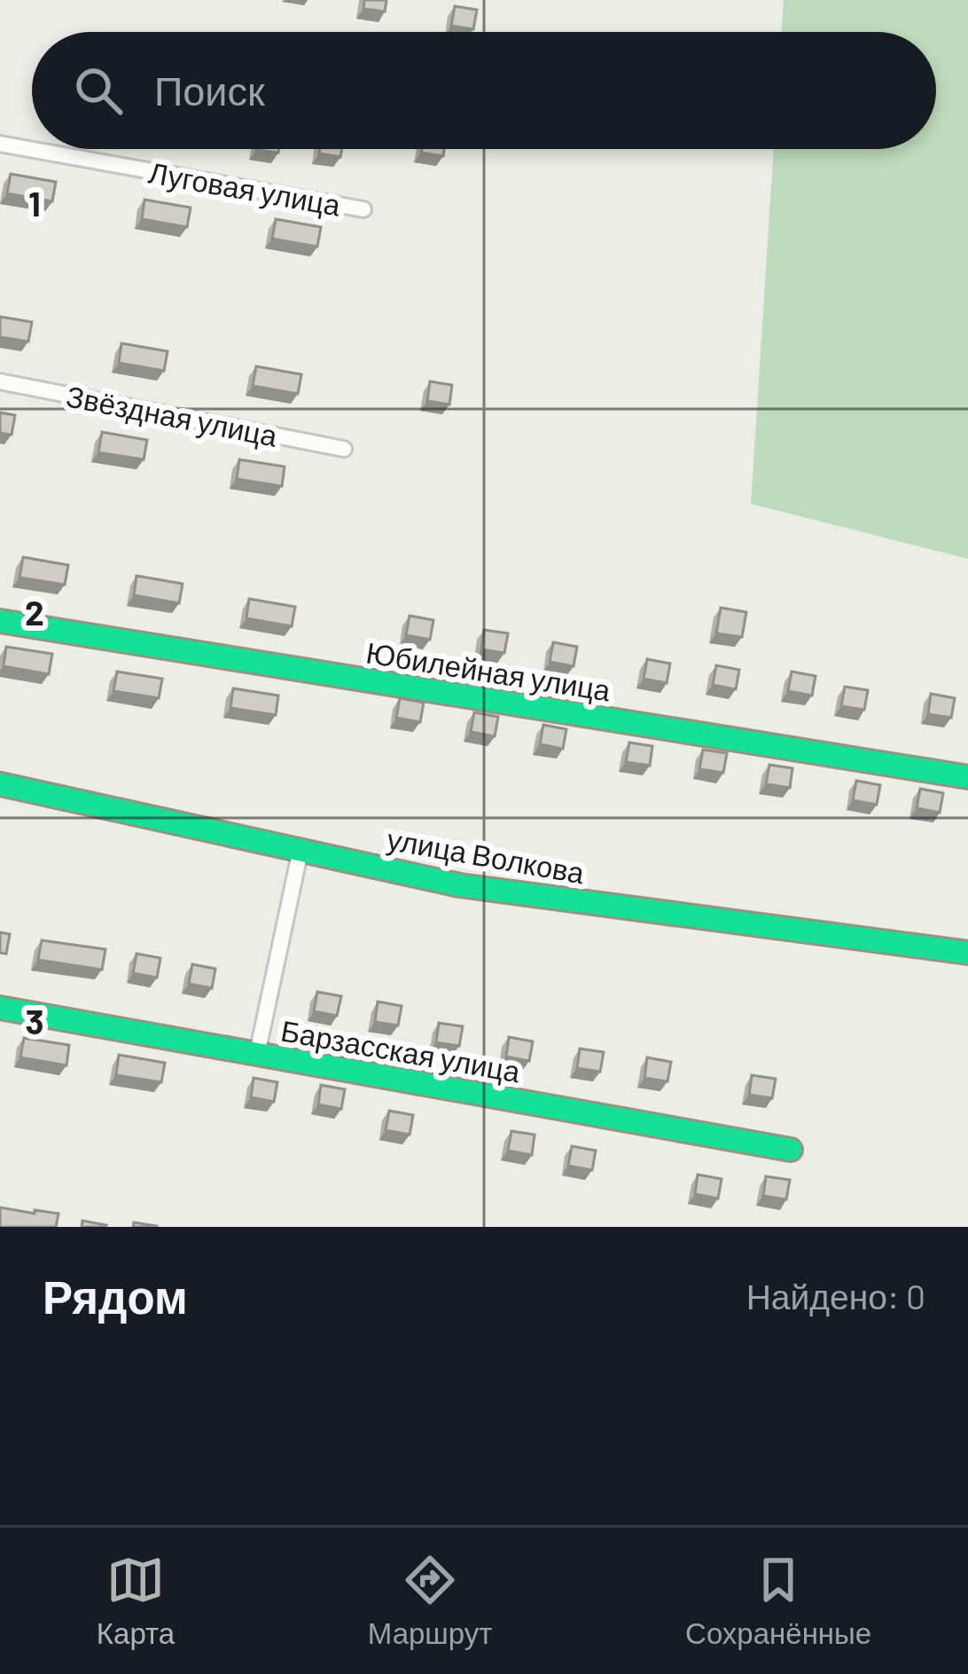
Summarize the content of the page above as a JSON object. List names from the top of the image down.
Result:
{
  "streets": {
    "street": [
      "Луговая улица",
      "Звёздная улица",
      "Юбилейная улица",
      "улица Волкова",
      "Барзасская улица"
    ]
  },
  "page": {
    "search": "Поиск",
    "heading": ["Рядом", "Найдено: 0"],
    "nav": ["Карта", "Маршрут", "Сохранённые"]
  },
  "grid": {
    "rows": ["1", "2", "3"]
  }
}
